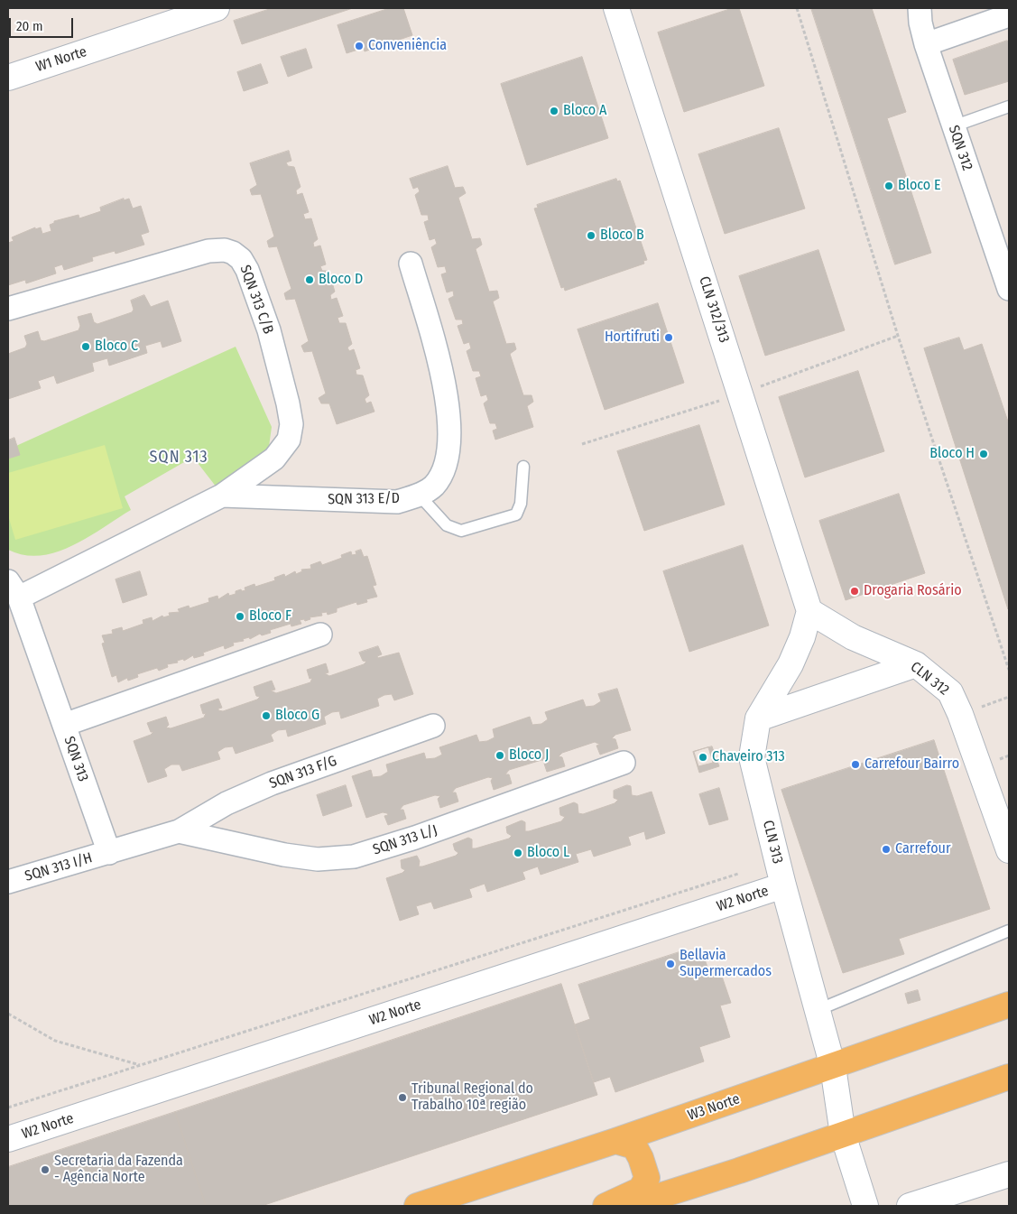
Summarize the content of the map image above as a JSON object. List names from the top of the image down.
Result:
{
  "streets": {
    "main road": ["W3 Norte"],
    "street": [
      "W1 Norte",
      "SQN 312",
      "SQN 313 C/B",
      "CLN 312/313",
      "SQN 313 E/D",
      "CLN 312",
      "SQN 313",
      "SQN 313 F/G",
      "SQN 313 L/J",
      "CLN 313",
      "SQN 313 I/H",
      "W2 Norte"
    ]
  },
  "crossings": [
    ["SQN 313 C/B", "SQN 313 E/D"],
    ["SQN 313 C/B", "SQN 313"],
    ["CLN 312/313", "CLN 312"],
    ["CLN 312/313", "CLN 313"],
    ["SQN 313 E/D", "SQN 313"],
    ["CLN 312", "CLN 313"],
    ["SQN 313", "SQN 313 I/H"],
    ["SQN 313 F/G", "SQN 313 L/J"],
    ["CLN 313", "W2 Norte"],
    ["CLN 313", "W3 Norte"]
  ],
  "districts": ["SQN 313"],
  "places": [
    "Conveniência",
    "Bloco A",
    "Bloco E",
    "Bloco B",
    "Bloco D",
    "Hortifruti",
    "Bloco C",
    "Bloco H",
    "Drogaria Rosário",
    "Bloco F",
    "Bloco G",
    "Bloco J",
    "Chaveiro 313",
    "Carrefour Bairro",
    "Carrefour",
    "Bloco L",
    "Bellavia Supermercados",
    "Tribunal Regional do Trabalho 10ª região",
    "Secretaria da Fazenda - Agência Norte"
  ],
  "scale_bar": "20 m"
}
